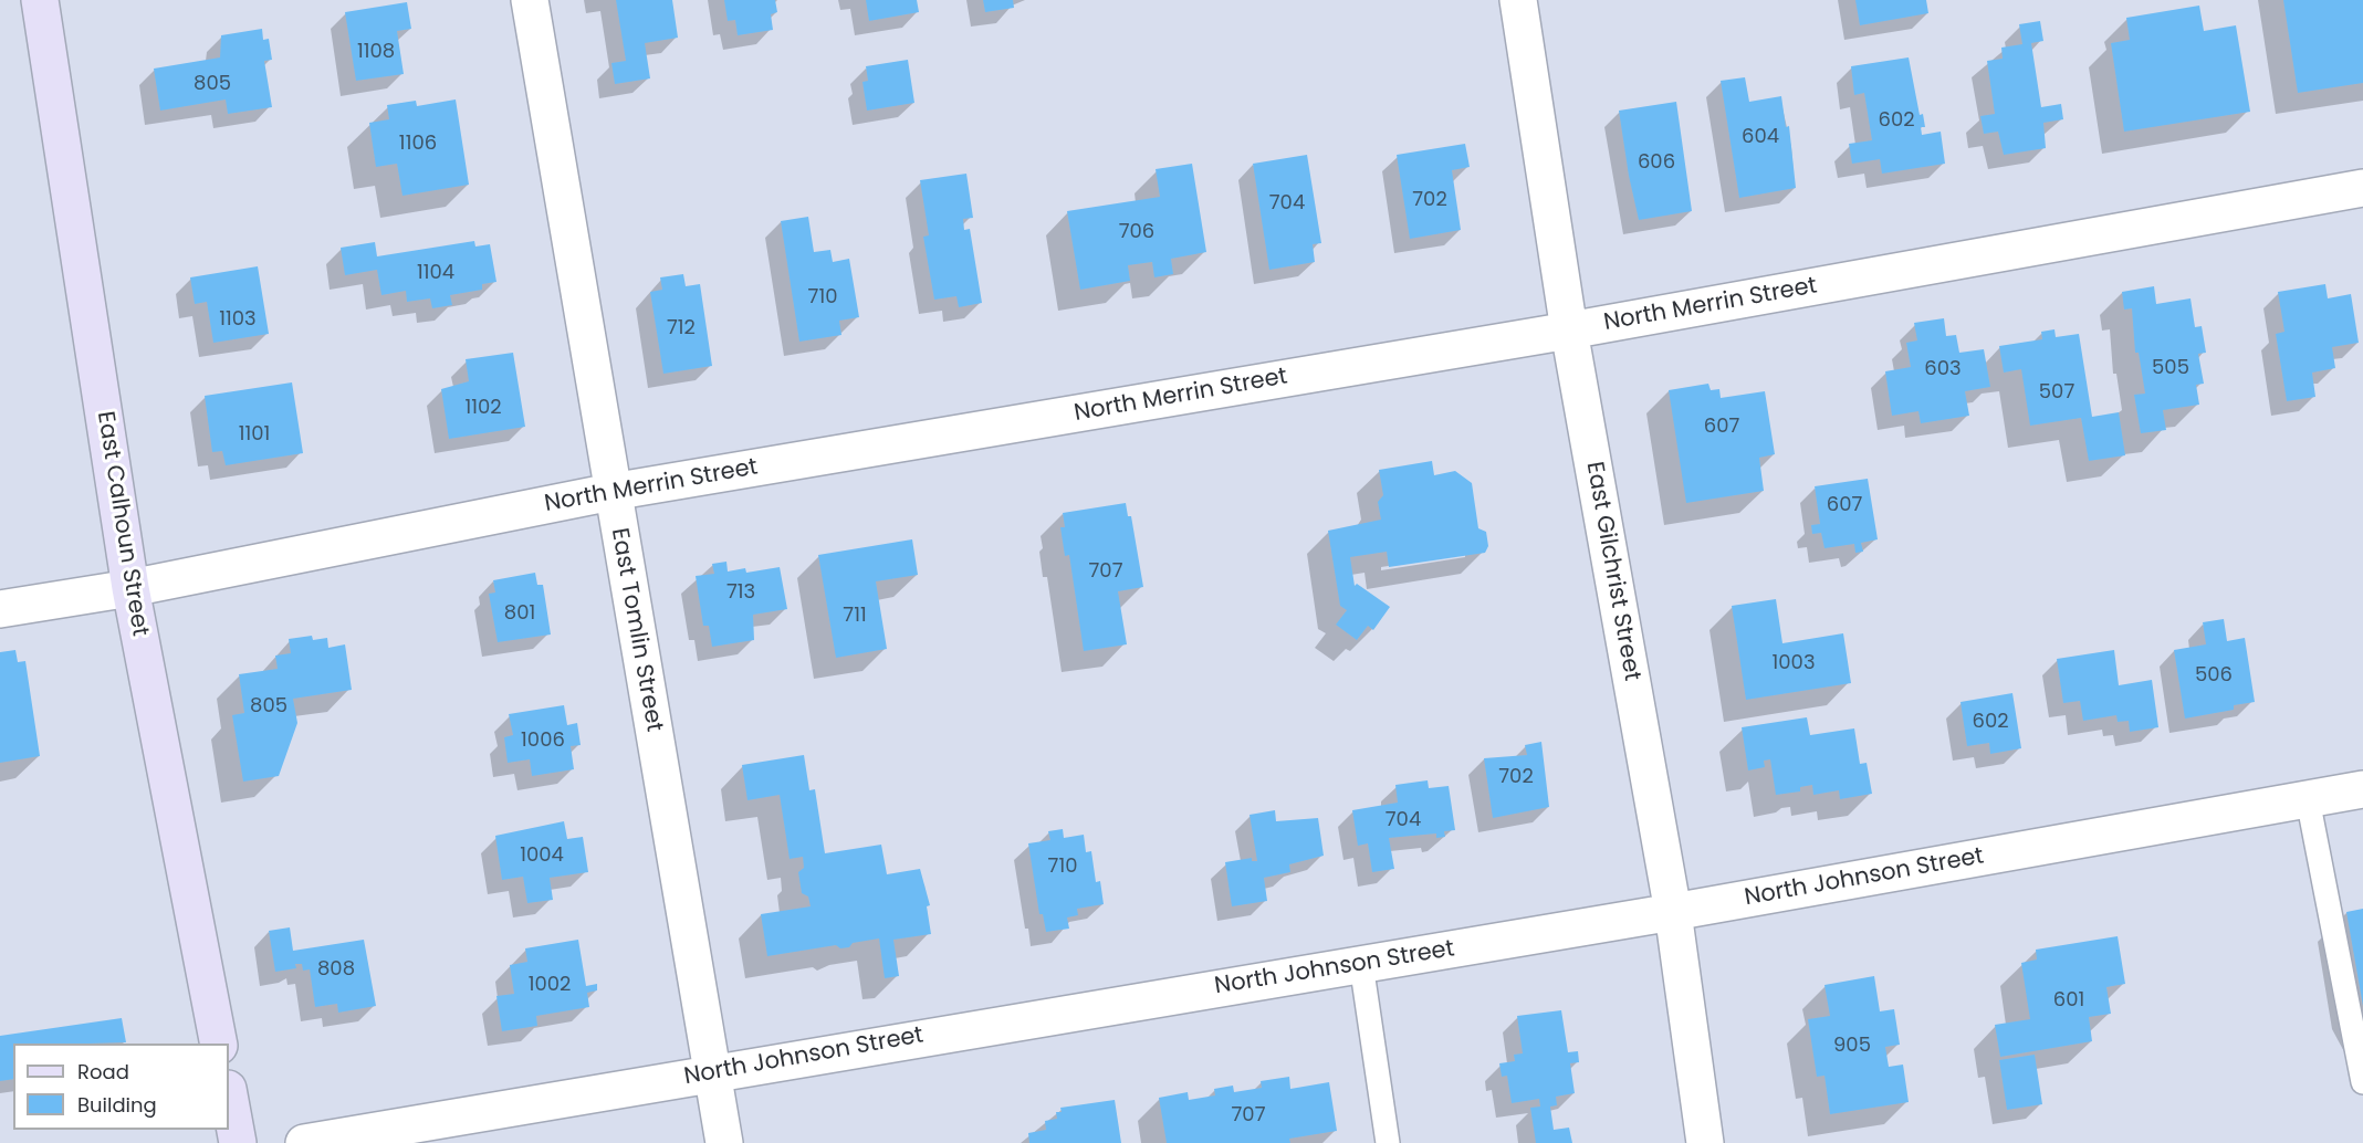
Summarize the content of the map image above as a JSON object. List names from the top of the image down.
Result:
{
  "streets": {
    "street": [
      "North Merrin Street",
      "East Calhoun Street",
      "East Gilchrist Street",
      "East Tomlin Street",
      "North Johnson Street"
    ]
  },
  "crossings": [
    ["North Merrin Street", "East Calhoun Street"],
    ["North Merrin Street", "East Gilchrist Street"],
    ["North Merrin Street", "East Tomlin Street"],
    ["East Gilchrist Street", "North Johnson Street"],
    ["East Tomlin Street", "North Johnson Street"]
  ],
  "house_numbers": [
    "1108",
    "805",
    "602",
    "604",
    "1106",
    "606",
    "702",
    "704",
    "706",
    "1104",
    "710",
    "1103",
    "712",
    "505",
    "603",
    "507",
    "1102",
    "607",
    "1101",
    "607",
    "707",
    "713",
    "801",
    "711",
    "1003",
    "506",
    "805",
    "602",
    "1006",
    "702",
    "704",
    "1004",
    "710",
    "808",
    "1002",
    "601",
    "905",
    "707"
  ],
  "legend": ["Road", "Building"]
}
